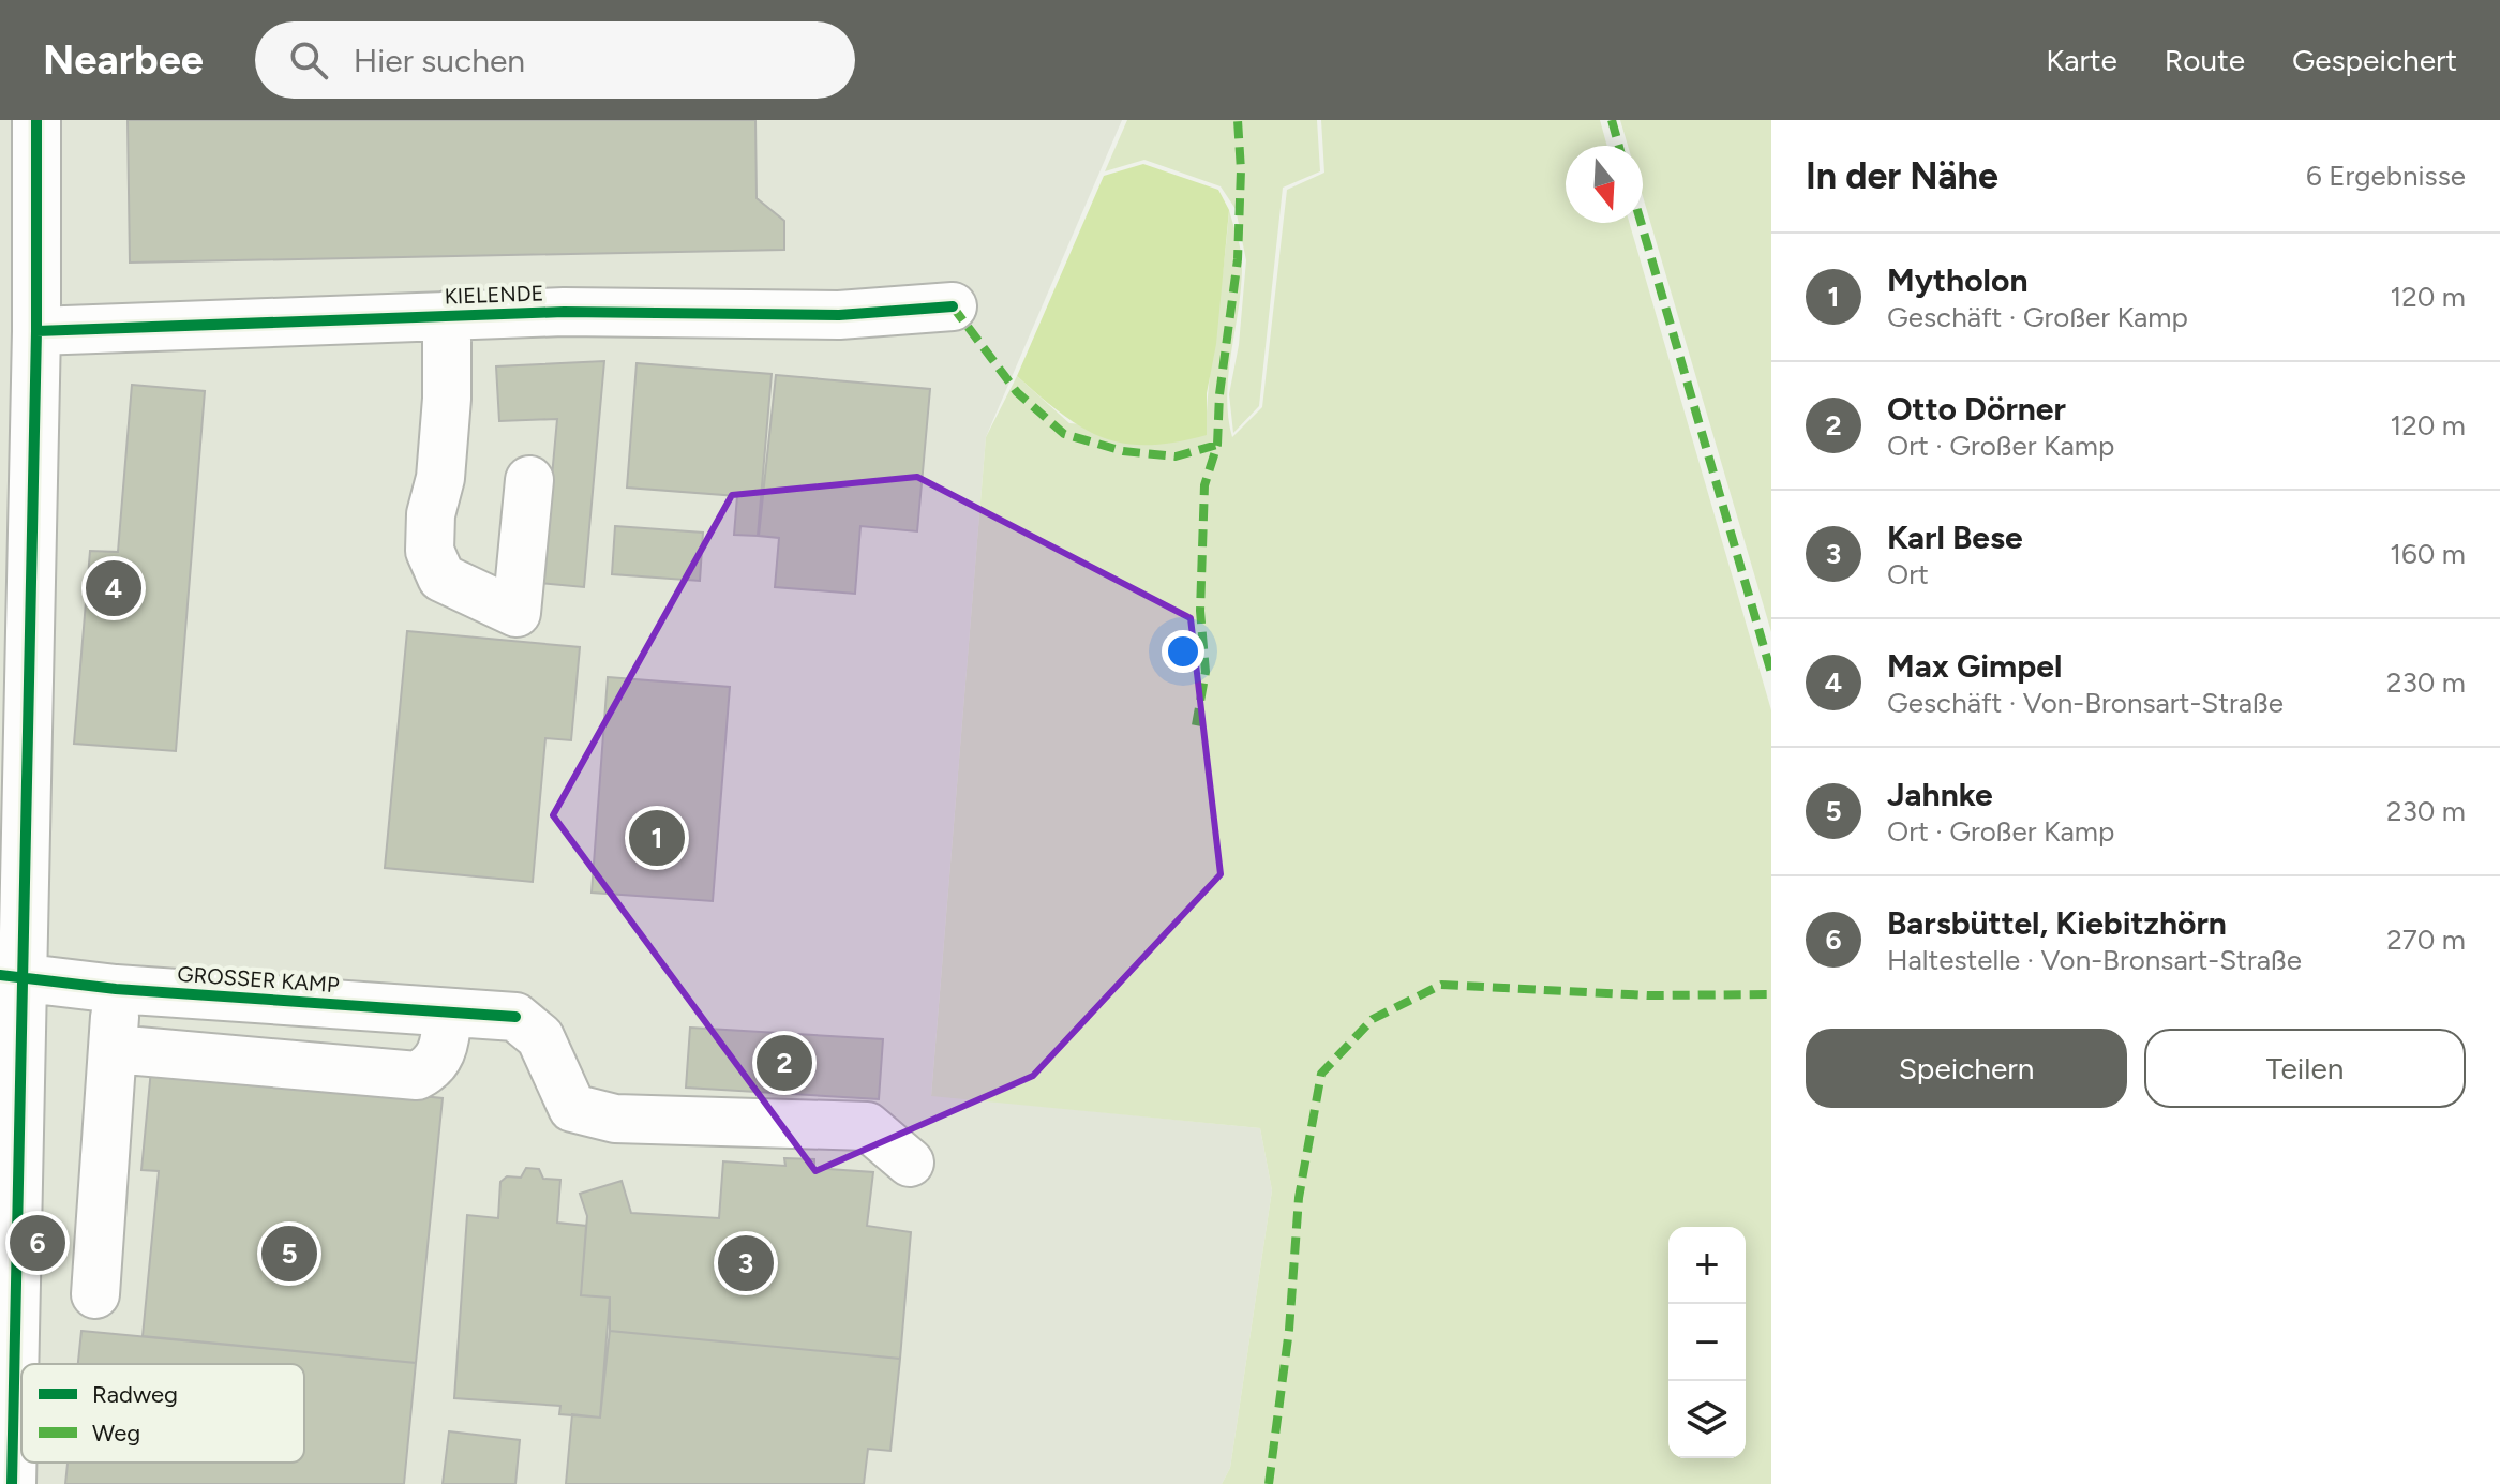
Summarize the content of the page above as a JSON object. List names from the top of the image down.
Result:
{
  "streets": {
    "street": ["KIELENDE", "GROSSER KAMP"]
  },
  "legend": ["Radweg", "Weg"],
  "north": "bottom",
  "page": {
    "header": "Nearbee",
    "search": "Hier suchen",
    "nav": ["Karte", "Route", "Gespeichert"],
    "heading": ["In der Nähe", "6 Ergebnisse"],
    "list": [
      {
        "mark": "1",
        "name": "Mytholon",
        "note": "Geschäft · Großer Kamp",
        "value": "120 m"
      },
      {
        "mark": "2",
        "name": "Otto Dörner",
        "note": "Ort · Großer Kamp",
        "value": "120 m"
      },
      {
        "mark": "3",
        "name": "Karl Bese",
        "note": "Ort",
        "value": "160 m"
      },
      {
        "mark": "4",
        "name": "Max Gimpel",
        "note": "Geschäft · Von-Bronsart-Straße",
        "value": "230 m"
      },
      {
        "mark": "5",
        "name": "Jahnke",
        "note": "Ort · Großer Kamp",
        "value": "230 m"
      },
      {
        "mark": "6",
        "name": "Barsbüttel, Kiebitzhörn",
        "note": "Haltestelle · Von-Bronsart-Straße",
        "value": "270 m"
      }
    ],
    "pins": [
      "4",
      "1",
      "2",
      "6",
      "5",
      "3"
    ],
    "buttons": ["Speichern", "Teilen"],
    "map_buttons": ["+", "−"]
  }
}
